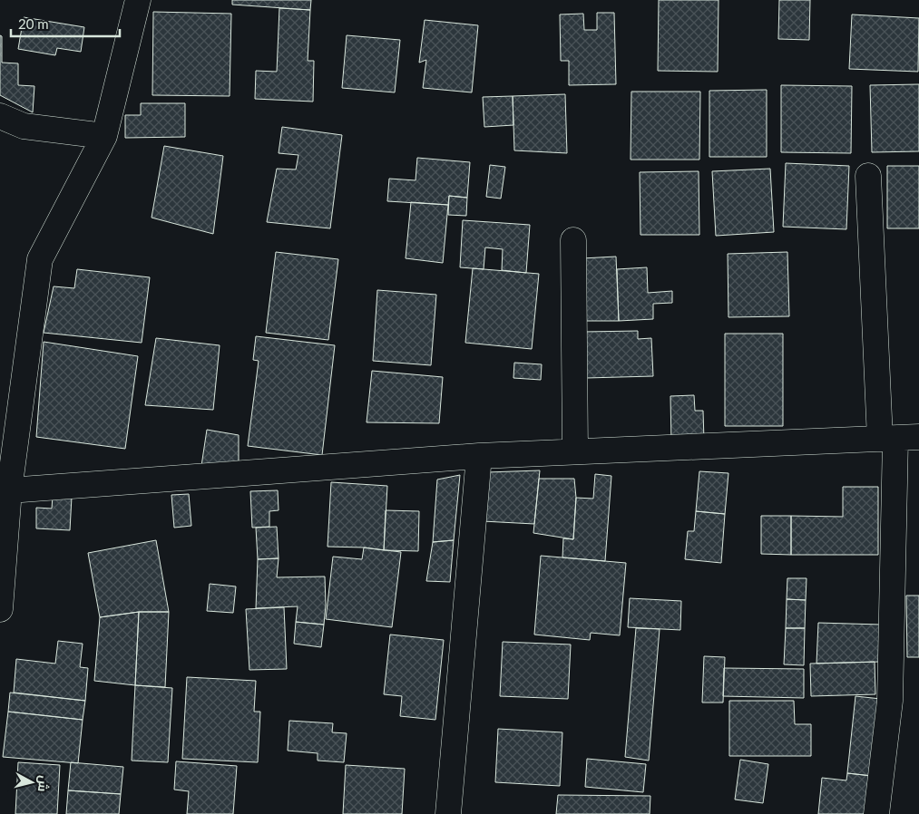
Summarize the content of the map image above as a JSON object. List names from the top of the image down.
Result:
{
  "scale_bar": "20 m",
  "north": "right"
}
